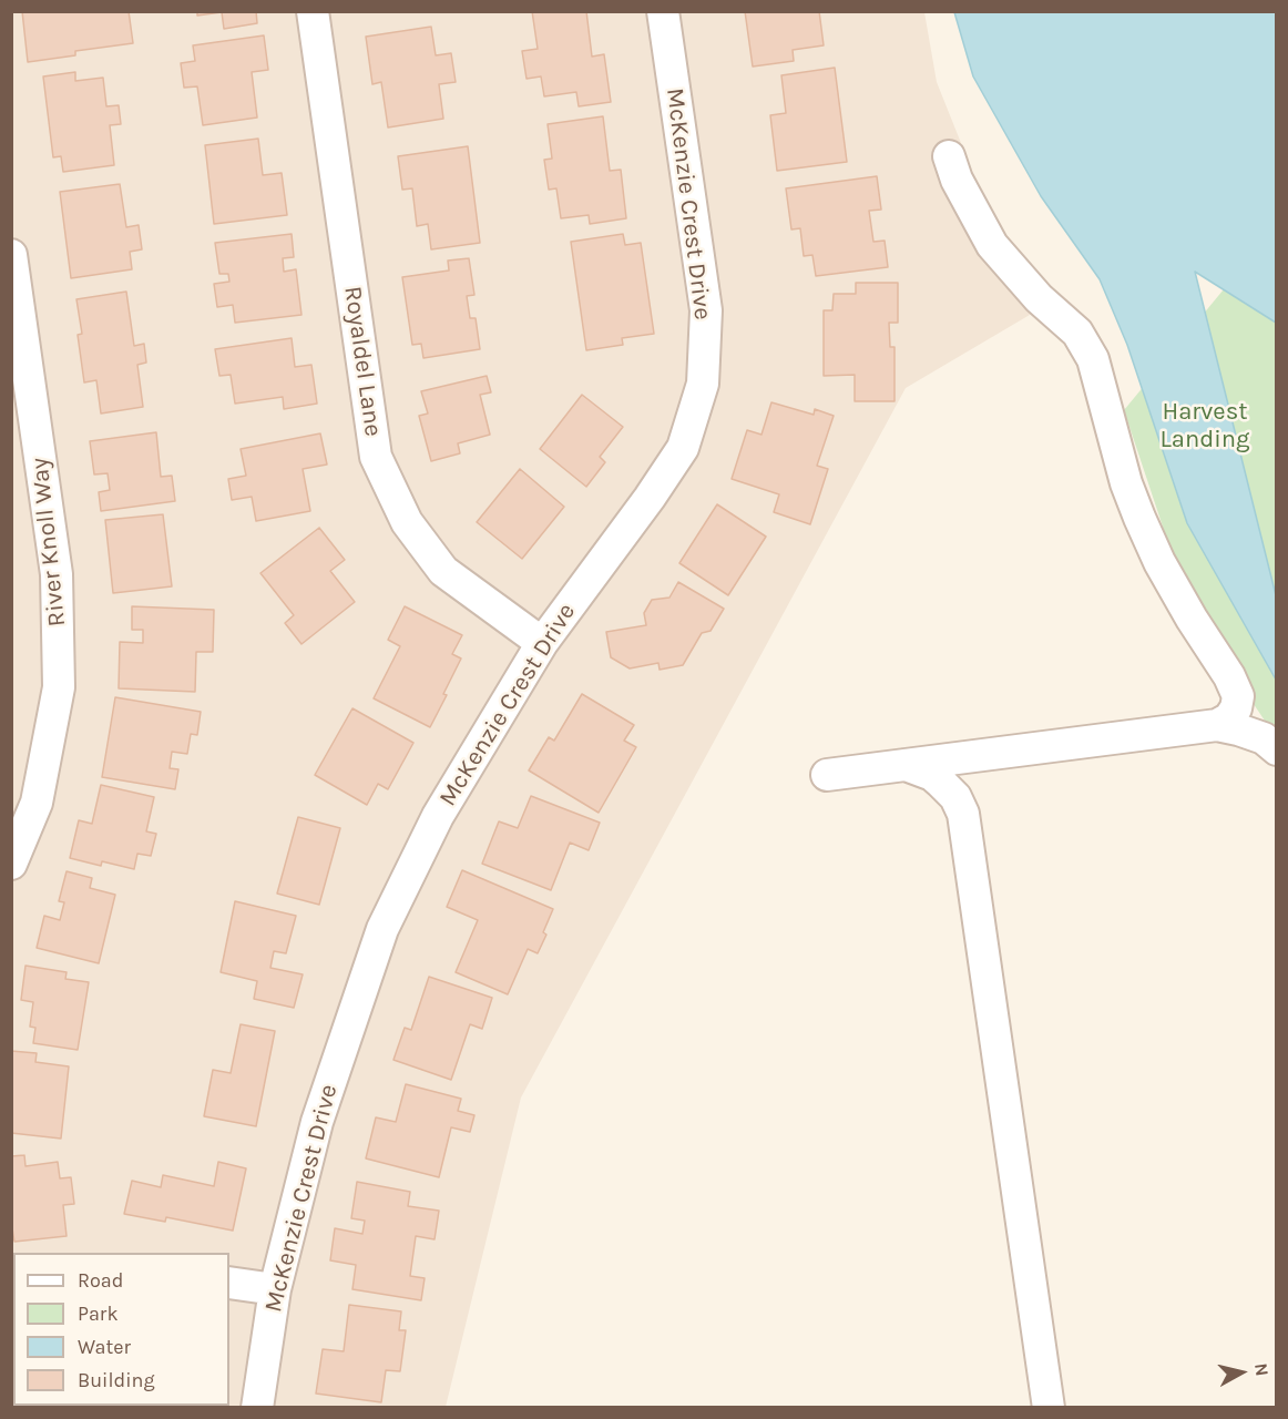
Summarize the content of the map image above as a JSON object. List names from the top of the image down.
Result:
{
  "streets": {
    "street": ["McKenzie Crest Drive", "Royaldel Lane", "River Knoll Way"]
  },
  "crossings": [
    ["McKenzie Crest Drive", "Royaldel Lane"]
  ],
  "parks": ["Harvest Landing"],
  "legend": [
    "Road",
    "Park",
    "Water",
    "Building"
  ],
  "north": "right"
}
